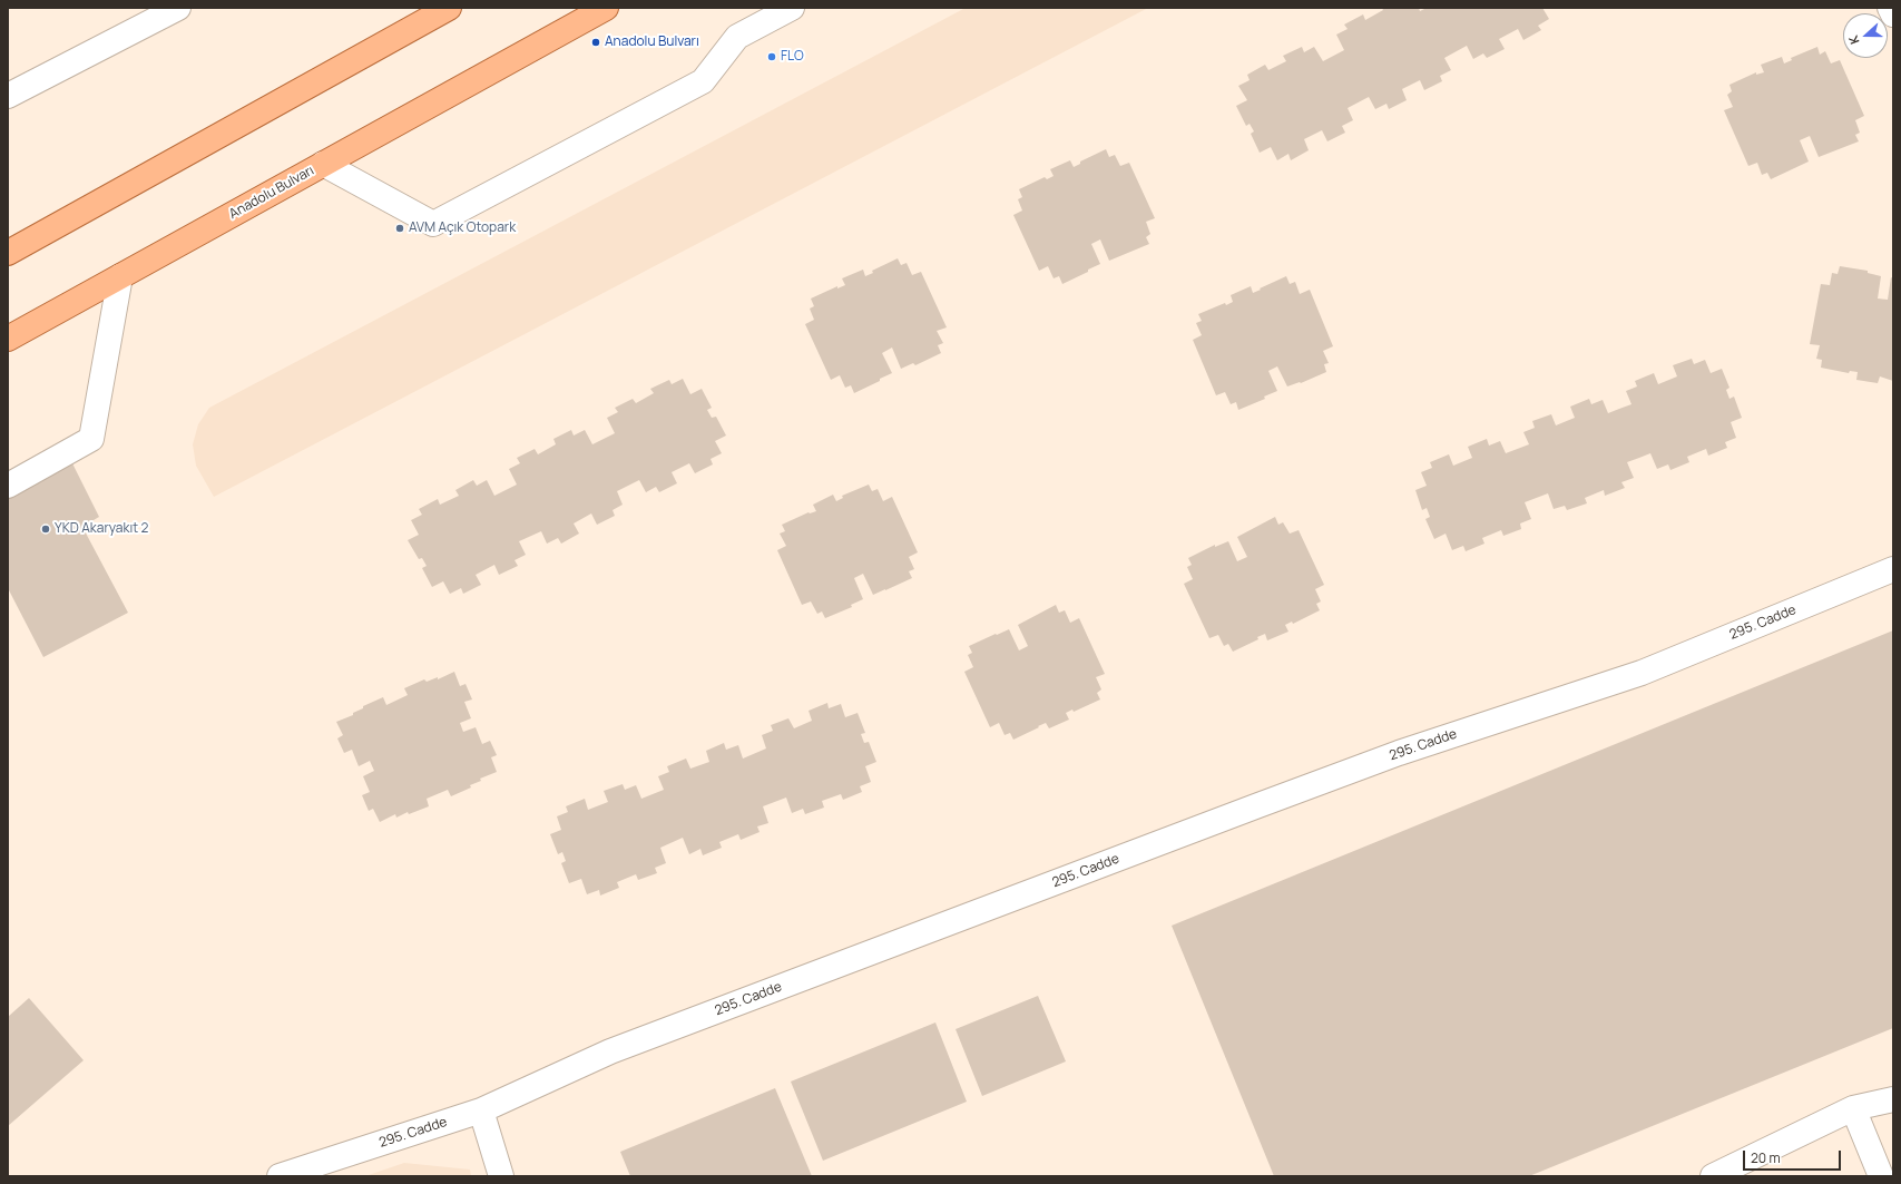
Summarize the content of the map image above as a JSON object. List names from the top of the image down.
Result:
{
  "streets": {
    "main road": ["Anadolu Bulvarı"],
    "street": ["295. Cadde"]
  },
  "places": [
    "Anadolu Bulvarı",
    "FLO",
    "AVM Açık Otopark",
    "YKD Akaryakıt 2"
  ],
  "scale_bar": "20 m",
  "north": "left"
}
